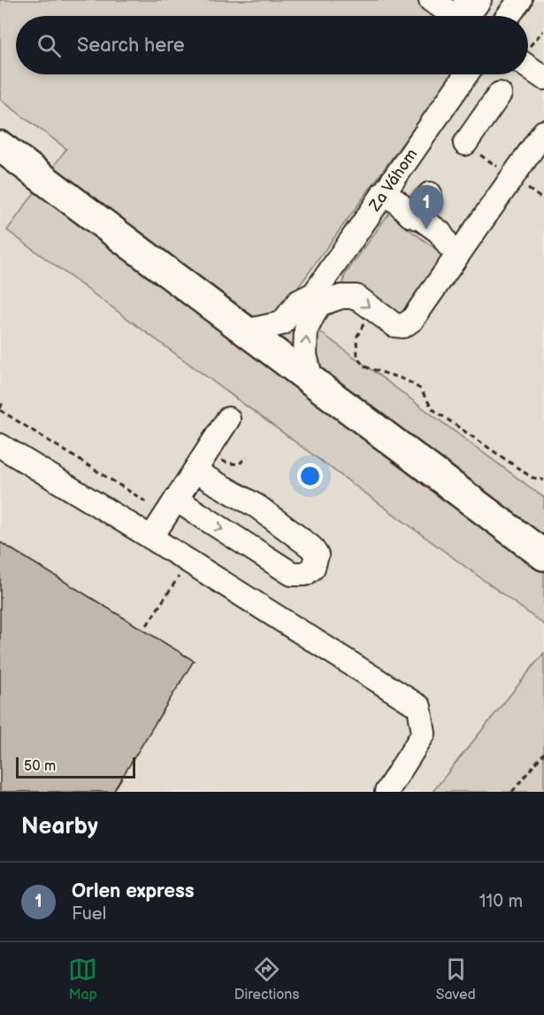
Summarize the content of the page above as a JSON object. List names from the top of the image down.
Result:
{
  "streets": {
    "lane": ["Za Váhom"]
  },
  "scale_bar": "50 m",
  "page": {
    "search": "Search here",
    "pins": "1",
    "scale": "50 m",
    "heading": "Nearby",
    "list": [
      {
        "mark": "1",
        "name": "Orlen express",
        "note": "Fuel",
        "value": "110 m"
      }
    ],
    "nav": ["Map", "Directions", "Saved"]
  }
}
